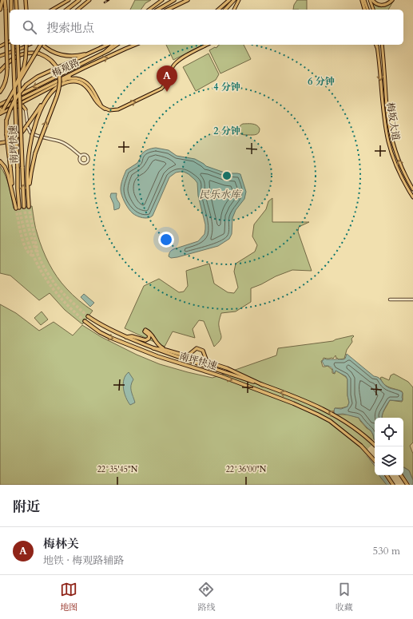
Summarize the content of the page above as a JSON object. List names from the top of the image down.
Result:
{
  "streets": {
    "highway": ["梅观路", "南坪快速"],
    "main road": ["梅坂大道"]
  },
  "water": ["民乐水库"],
  "page": {
    "search": "搜索地点",
    "pins": "A",
    "heading": "附近",
    "list": [
      {
        "mark": "A",
        "name": "梅林关",
        "note": "地铁 · 梅观路辅路",
        "value": "530 m"
      }
    ],
    "nav": ["地图", "路线", "收藏"]
  },
  "coordinates": ["22°35'45\"N", "22°36'00\"N"],
  "rings": ["6 分钟", "4 分钟", "2 分钟"]
}
